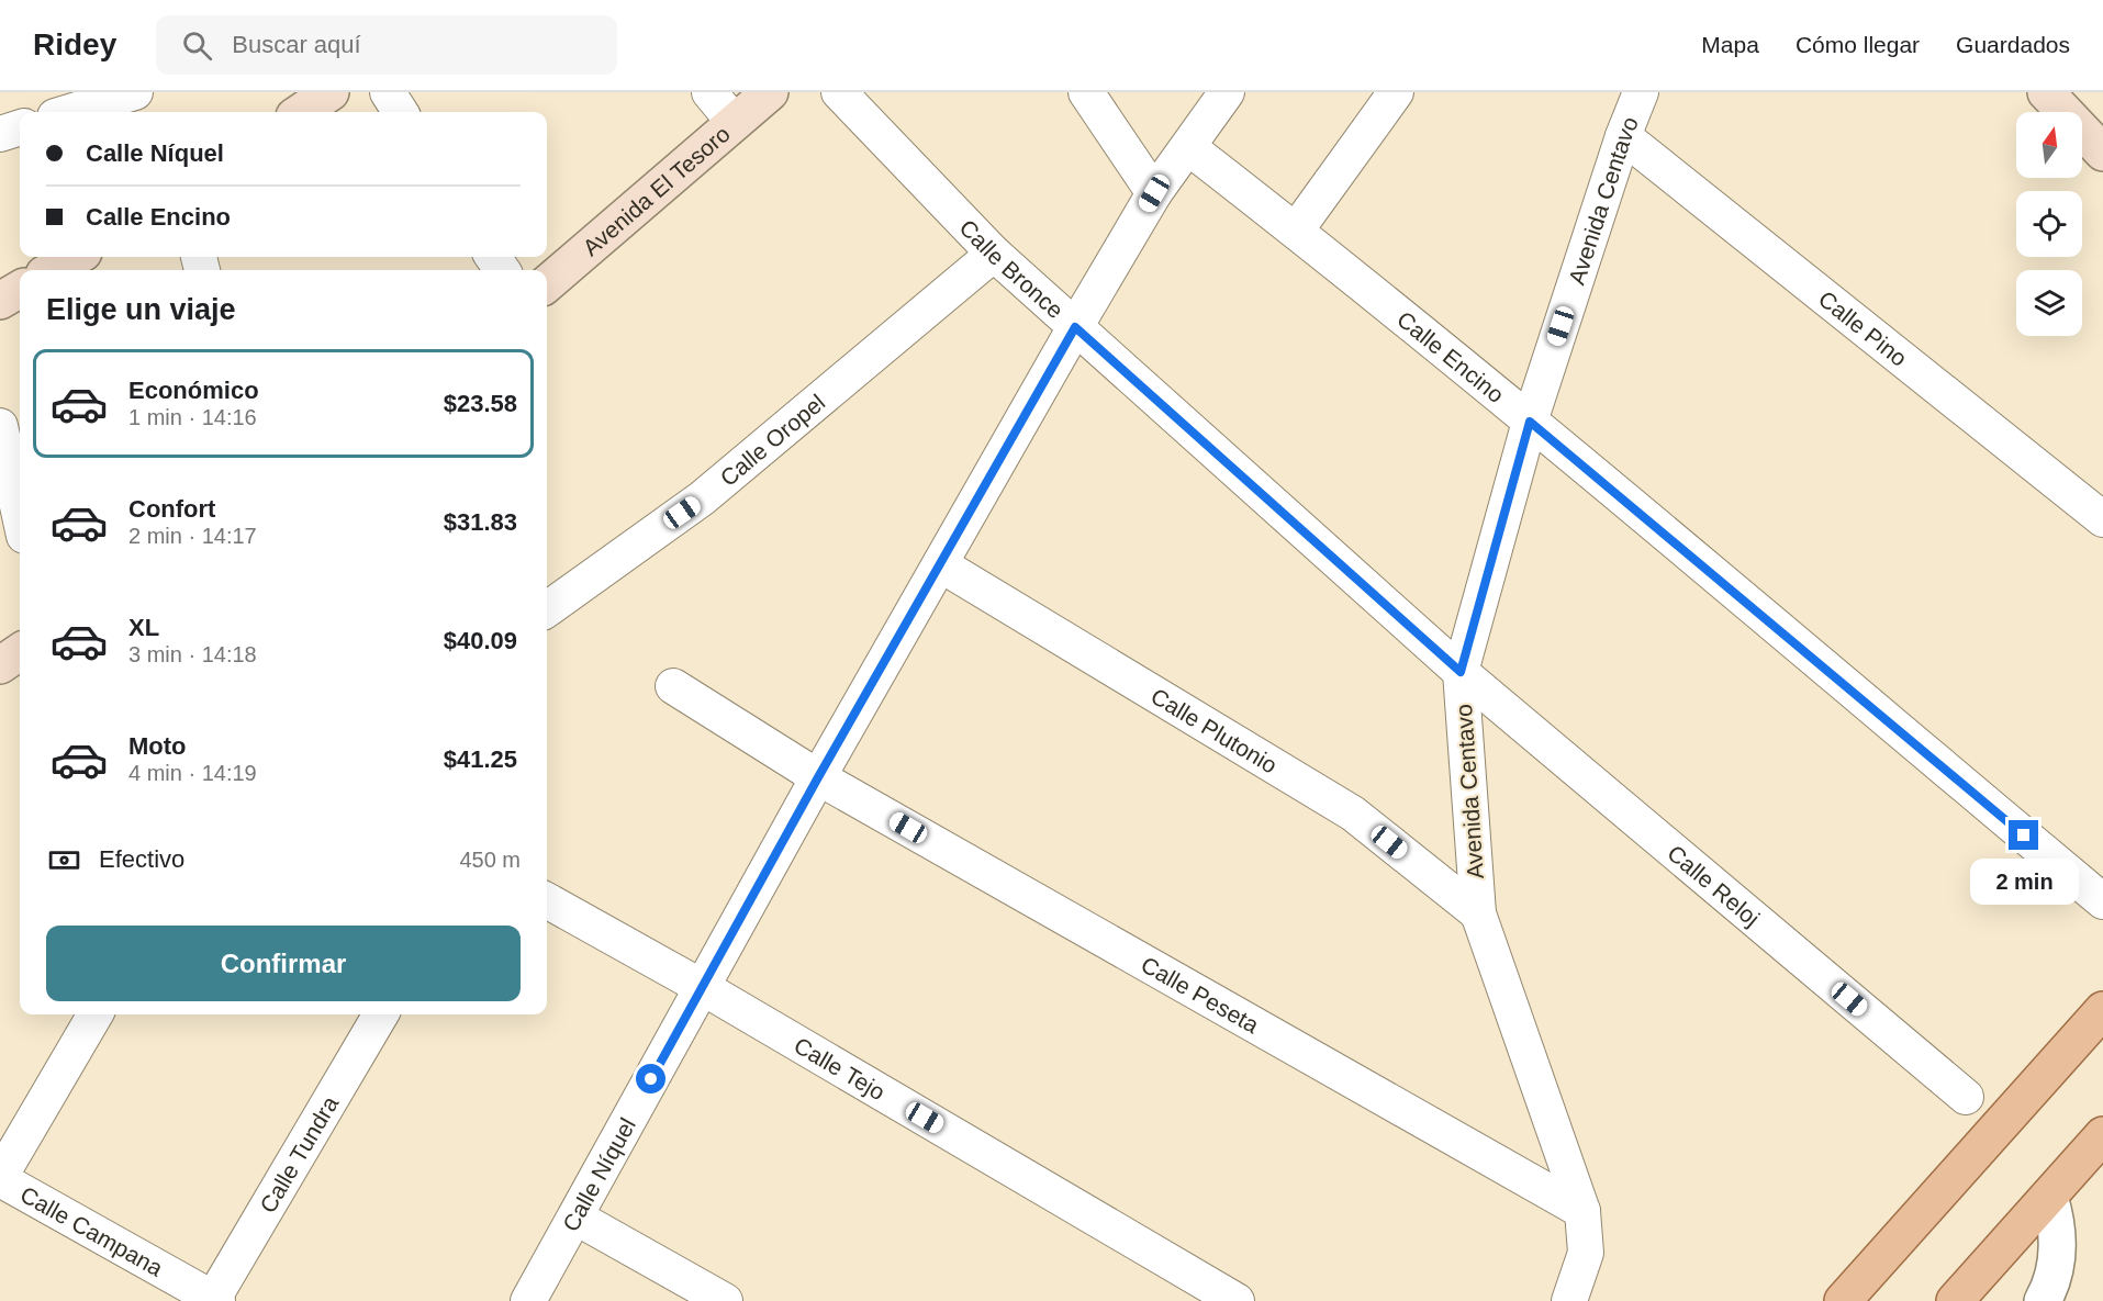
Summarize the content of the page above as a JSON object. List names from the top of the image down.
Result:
{
  "streets": {
    "main road": ["Avenida El Tesoro"],
    "street": [
      "Avenida Centavo",
      "Calle Bronce",
      "Calle Pino",
      "Calle Encino",
      "Calle Oropel",
      "Calle Plutonio",
      "Calle Reloj",
      "Calle Peseta",
      "Calle Tejo",
      "Calle Tundra",
      "Calle Níquel",
      "Calle Campana"
    ]
  },
  "crossings": [
    ["Avenida Centavo", "Calle Bronce"],
    ["Avenida Centavo", "Calle Pino"],
    ["Avenida Centavo", "Calle Encino"],
    ["Avenida Centavo", "Calle Plutonio"],
    ["Avenida Centavo", "Calle Reloj"],
    ["Avenida Centavo", "Calle Peseta"],
    ["Calle Bronce", "Calle Oropel"],
    ["Calle Bronce", "Calle Reloj"],
    ["Calle Bronce", "Calle Níquel"],
    ["Calle Encino", "Calle Níquel"],
    ["Calle Plutonio", "Calle Níquel"],
    ["Calle Peseta", "Calle Níquel"],
    ["Calle Tejo", "Calle Níquel"],
    ["Calle Tundra", "Calle Campana"]
  ],
  "north": "top",
  "page": {
    "header": "Ridey",
    "search": "Buscar aquí",
    "nav": ["Mapa", "Cómo llegar", "Guardados"],
    "banner": ["Calle Níquel", "Calle Encino"],
    "heading": "Elige un viaje",
    "list": [
      {
        "name": "Económico",
        "note": "1 min · 14:16",
        "value": "$23.58"
      },
      {
        "name": "Confort",
        "note": "2 min · 14:17",
        "value": "$31.83"
      },
      {
        "name": "XL",
        "note": "3 min · 14:18",
        "value": "$40.09"
      },
      {
        "name": "Moto",
        "note": "4 min · 14:19",
        "value": "$41.25"
      }
    ],
    "pay": ["Efectivo", "450 m"],
    "bubble": "2 min",
    "buttons": "Confirmar"
  }
}
